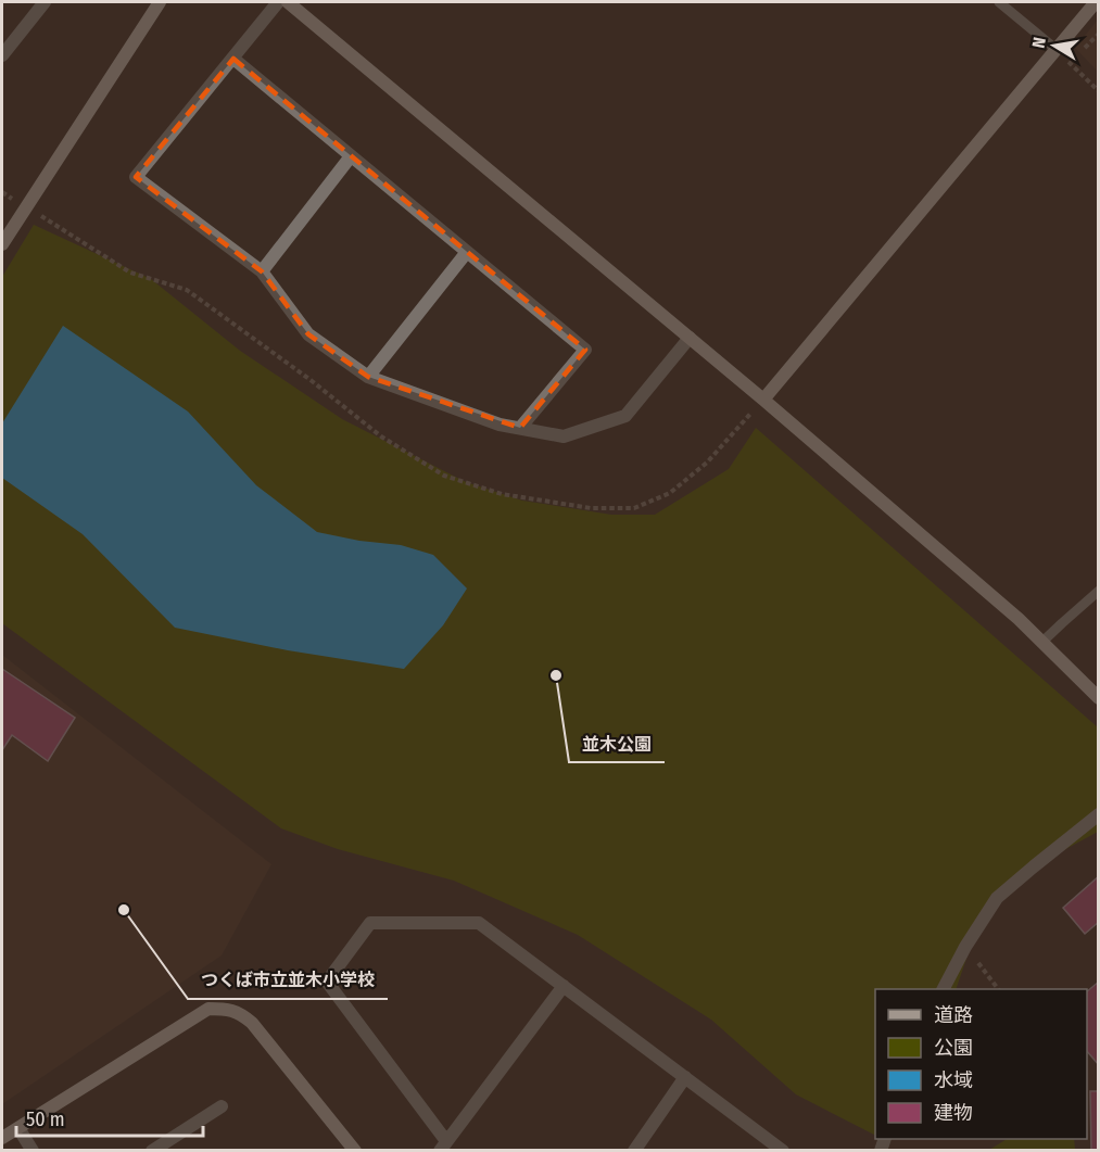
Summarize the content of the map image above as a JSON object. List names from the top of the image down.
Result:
{
  "places": ["並木公園", "つくば市立並木小学校"],
  "legend": [
    "道路",
    "公園",
    "水域",
    "建物"
  ],
  "scale_bar": "50 m",
  "north": "left"
}
